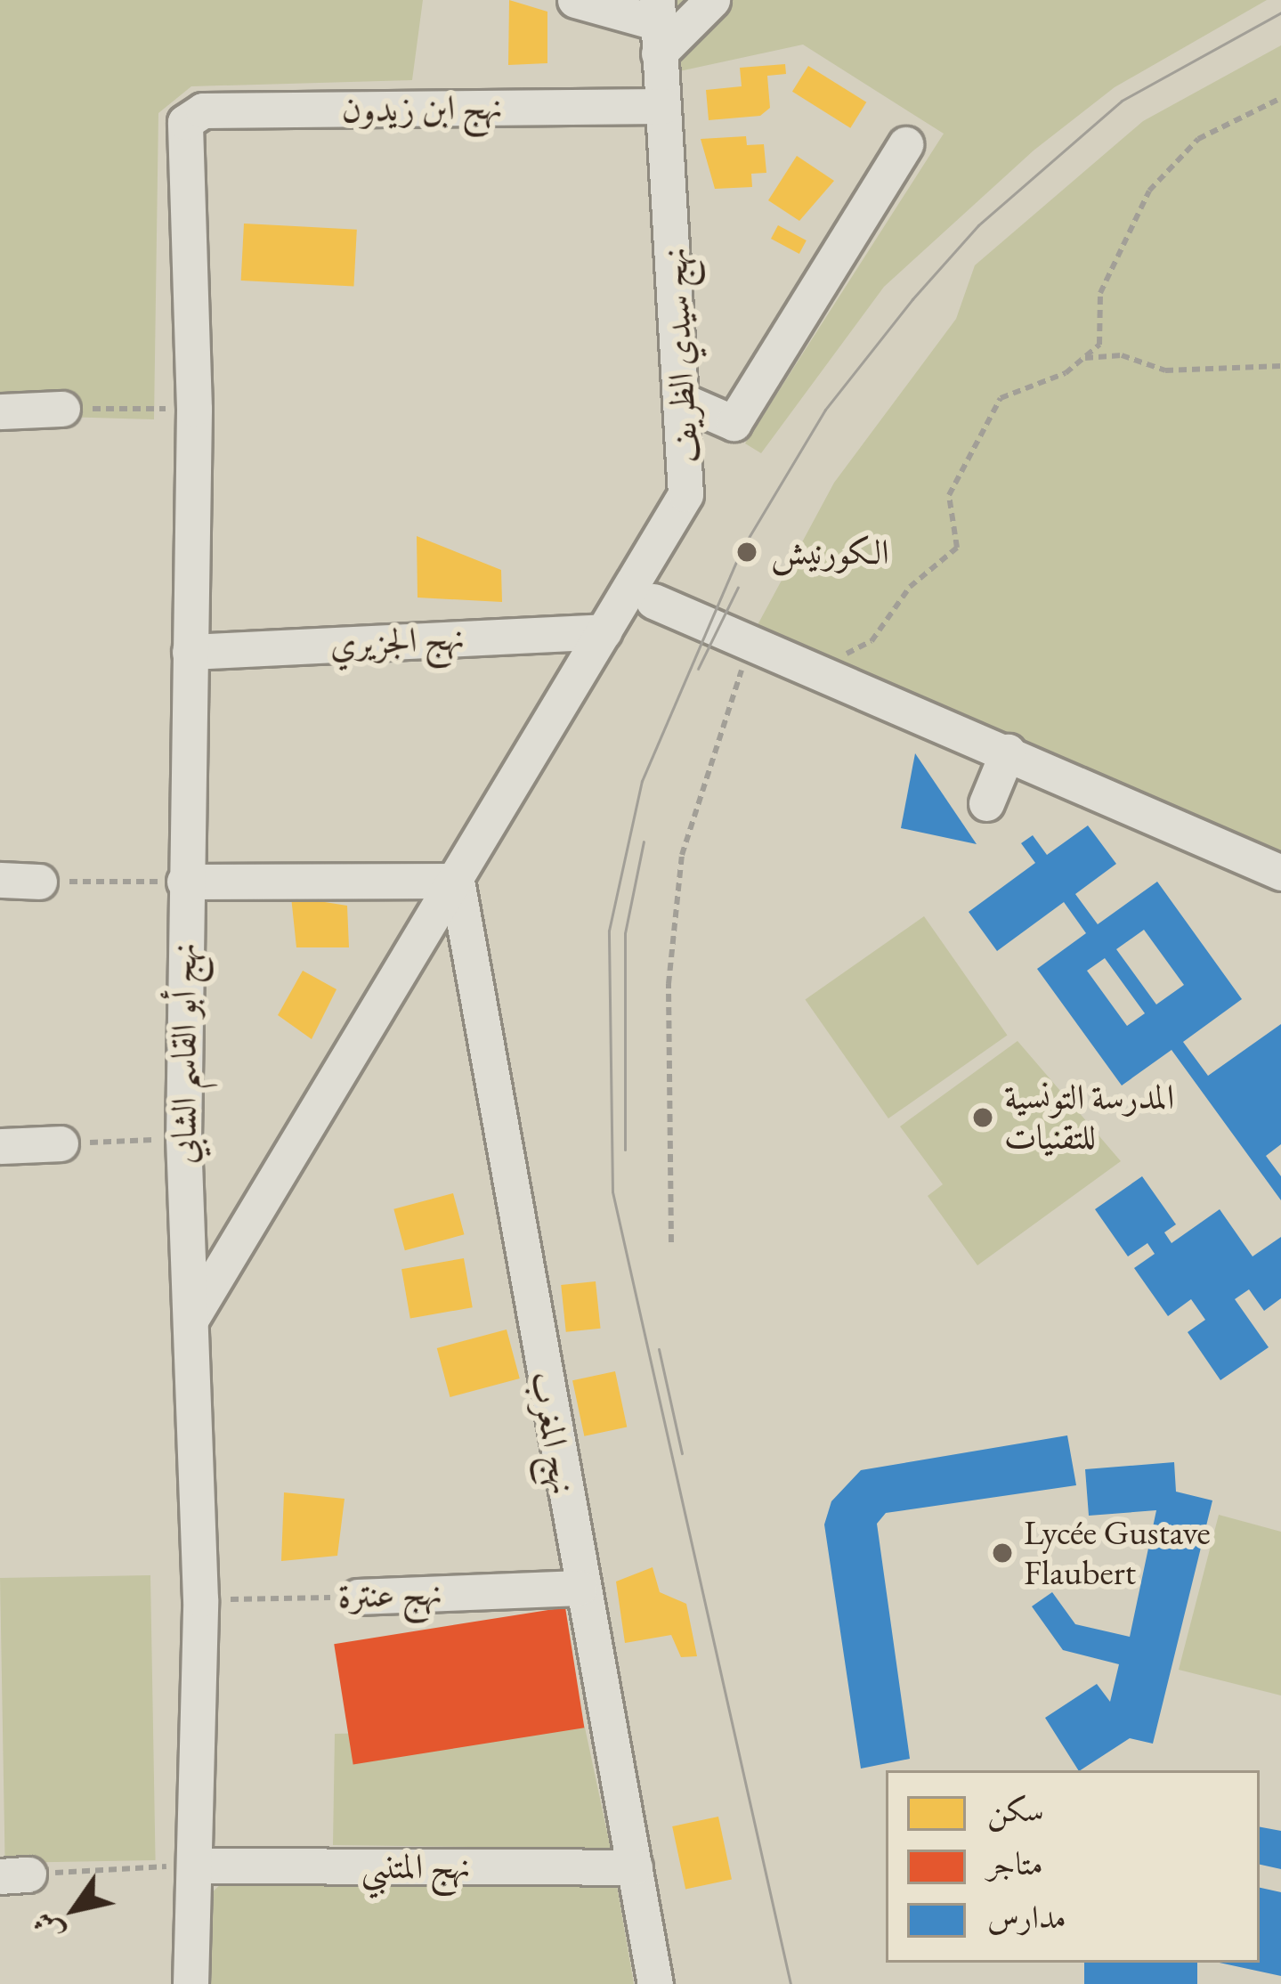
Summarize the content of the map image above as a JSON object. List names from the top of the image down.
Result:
{
  "streets": {
    "street": [
      "نهج ابن زيدون",
      "نهج سيدي الظريف",
      "نهج الجزيري",
      "نهج أبو القاسم الشابي",
      "نهج المغرب",
      "نهج عنترة",
      "نهج المتنبي"
    ]
  },
  "crossings": [
    ["نهج ابن زيدون", "نهج سيدي الظريف"],
    ["نهج ابن زيدون", "نهج أبو القاسم الشابي"],
    ["نهج سيدي الظريف", "نهج الجزيري"],
    ["نهج سيدي الظريف", "نهج أبو القاسم الشابي"],
    ["نهج سيدي الظريف", "نهج المغرب"],
    ["نهج الجزيري", "نهج أبو القاسم الشابي"],
    ["نهج أبو القاسم الشابي", "نهج عنترة"],
    ["نهج أبو القاسم الشابي", "نهج المتنبي"],
    ["نهج المغرب", "نهج عنترة"],
    ["نهج المغرب", "نهج المتنبي"]
  ],
  "places": ["الكورنيش", "المدرسة التونسية للتقنيات", "Lycée Gustave Flaubert"],
  "legend": ["سكن", "متاجر", "مدارس"],
  "north": "bottom left"
}
